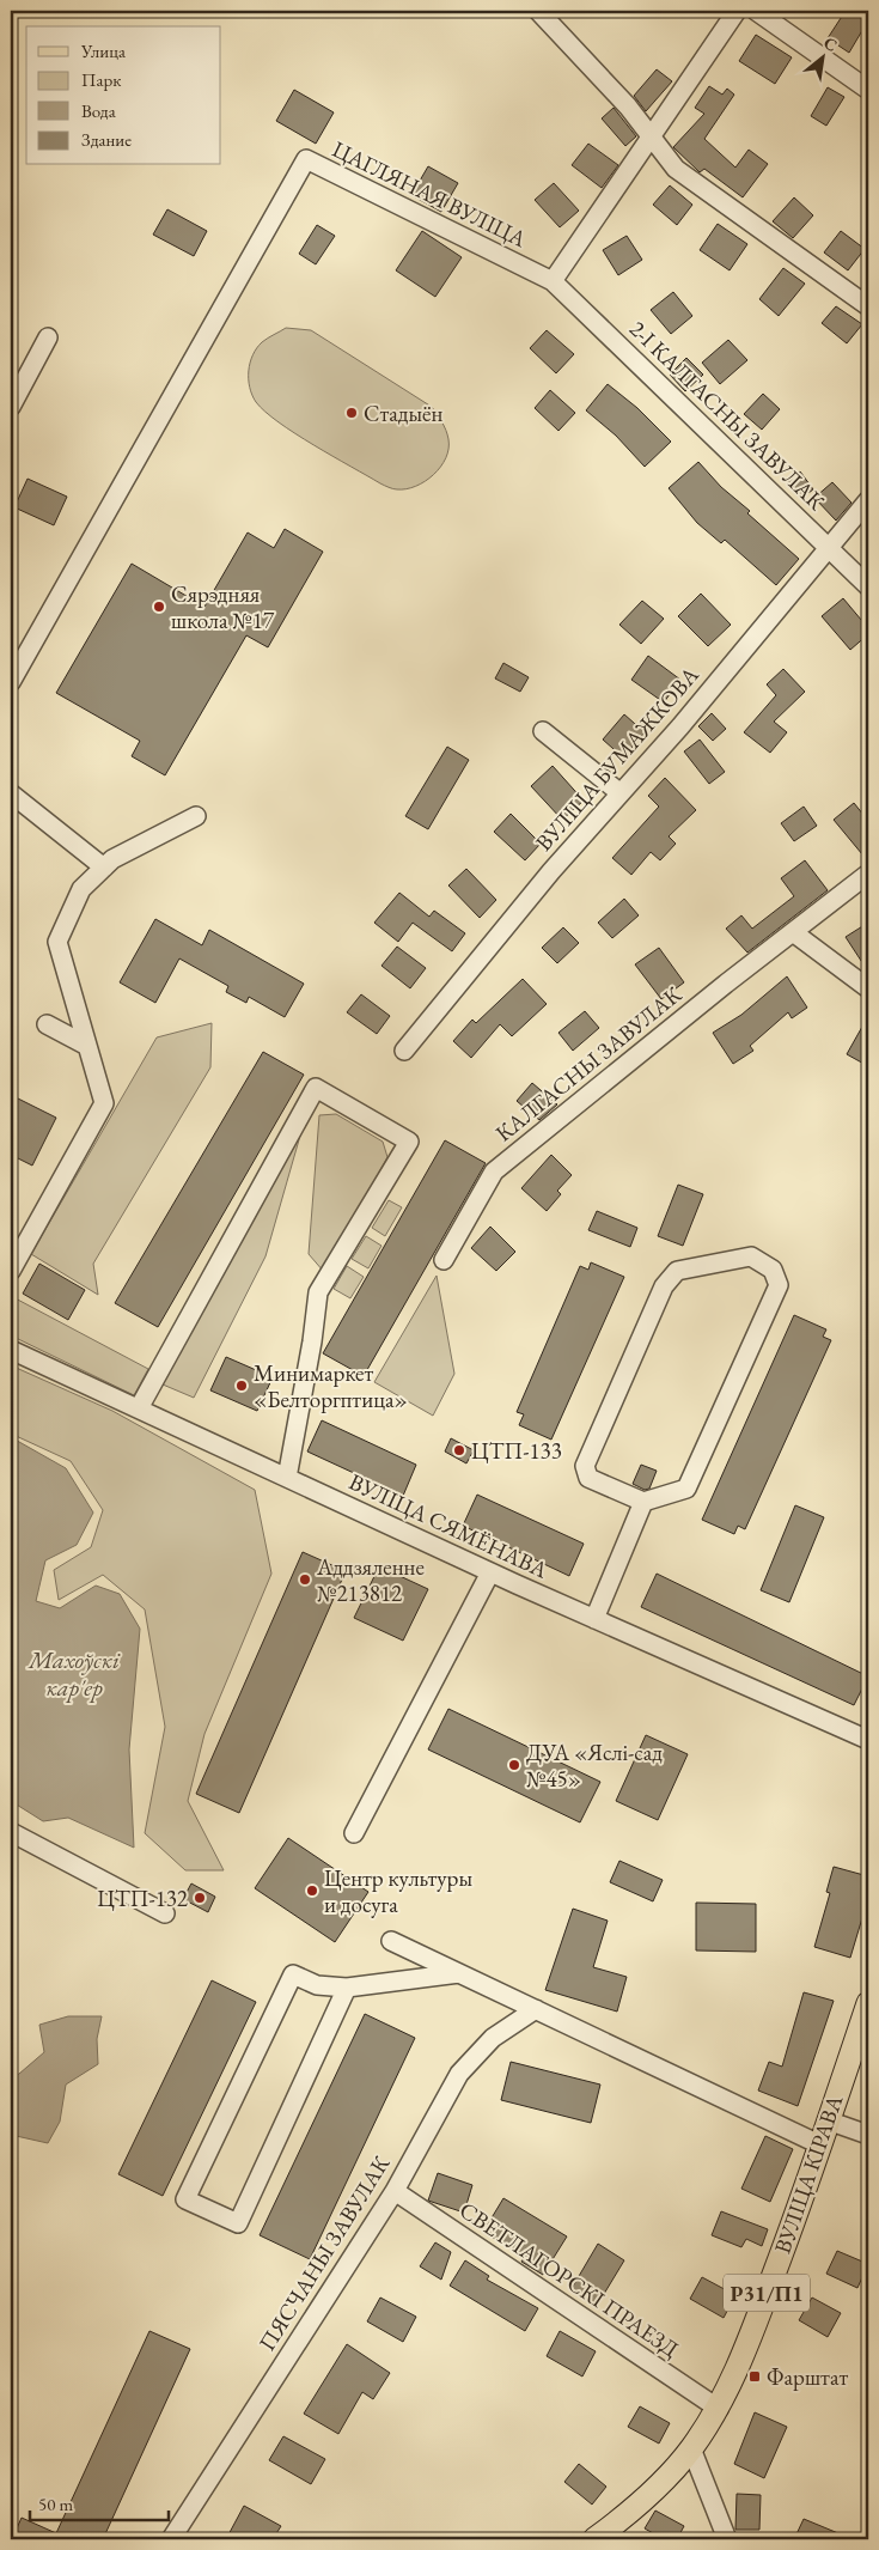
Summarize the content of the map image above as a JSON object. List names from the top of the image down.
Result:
{
  "streets": {
    "main road": ["ВУЛІЦА КІРАВА", "Р31/П1"],
    "street": [
      "ЦАГЛЯНАЯ ВУЛІЦА",
      "2-І КАЛГАСНЫ ЗАВУЛАК",
      "ВУЛІЦА БУМАЖКОВА",
      "КАЛГАСНЫ ЗАВУЛАК",
      "ВУЛІЦА СЯМЁНАВА",
      "ПЯСЧАНЫ ЗАВУЛАК",
      "СВЕТЛАГОРСКІ ПРАЕЗД"
    ]
  },
  "crossings": [
    ["ЦАГЛЯНАЯ ВУЛІЦА", "2-І КАЛГАСНЫ ЗАВУЛАК"],
    ["2-І КАЛГАСНЫ ЗАВУЛАК", "ВУЛІЦА БУМАЖКОВА"],
    ["ВУЛІЦА КІРАВА", "СВЕТЛАГОРСКІ ПРАЕЗД"],
    ["ПЯСЧАНЫ ЗАВУЛАК", "СВЕТЛАГОРСКІ ПРАЕЗД"]
  ],
  "water": ["Махоўскі кар'ер"],
  "places": {
    "other": [
      "Стадыён",
      "Сярэдняя школа №17",
      "Минимаркет «Белторгптица»",
      "ЦТП-133",
      "Аддзяленне №213812",
      "ДУА «Яслі-сад №45»",
      "Центр культуры и досуга",
      "ЦТП-132"
    ],
    "transit": ["Фарштат"]
  },
  "legend": [
    "Улица",
    "Парк",
    "Вода",
    "Здание"
  ],
  "scale_bar": "50 m",
  "north": "top right"
}
